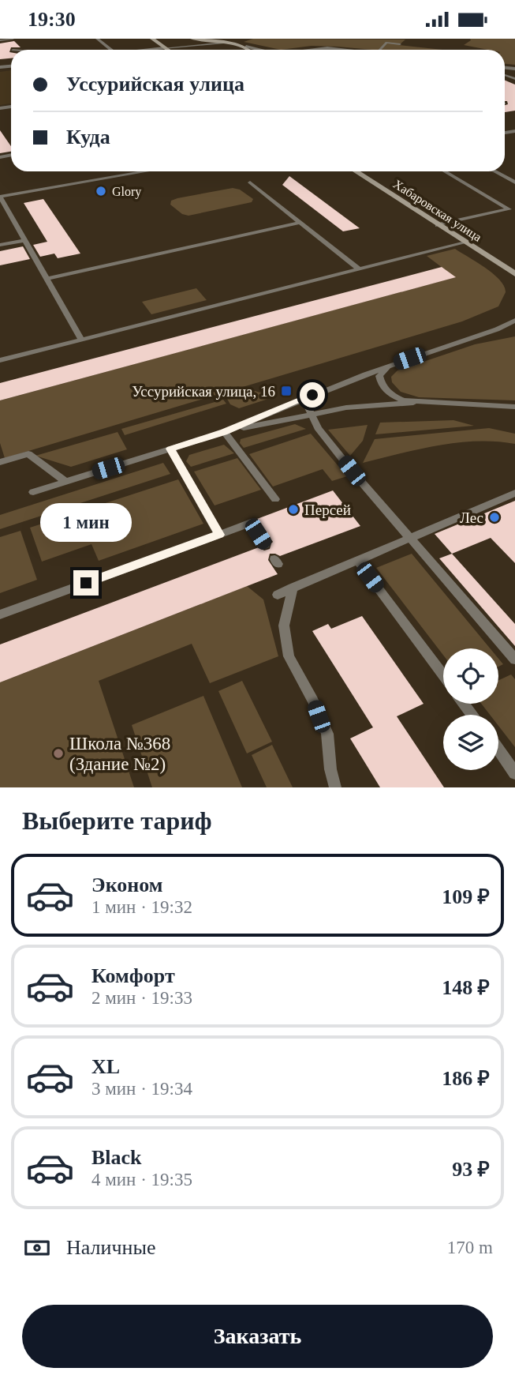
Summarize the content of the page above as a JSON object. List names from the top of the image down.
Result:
{
  "streets": {
    "main road": ["Хабаровская улица"]
  },
  "places": {
    "other": [
      "Glory",
      "Персей",
      "Лес",
      "Школа №368 (Здание №2)"
    ],
    "transit": ["Уссурийская улица, 16"]
  },
  "page": {
    "status": "19:30",
    "banner": ["Уссурийская улица", "Куда"],
    "bubble": "1 мин",
    "heading": "Выберите тариф",
    "list": [
      {
        "name": "Эконом",
        "note": "1 мин · 19:32",
        "value": "109 ₽"
      },
      {
        "name": "Комфорт",
        "note": "2 мин · 19:33",
        "value": "148 ₽"
      },
      {
        "name": "XL",
        "note": "3 мин · 19:34",
        "value": "186 ₽"
      },
      {
        "name": "Black",
        "note": "4 мин · 19:35",
        "value": "93 ₽"
      }
    ],
    "pay": ["Наличные", "170 m"],
    "buttons": "Заказать"
  }
}
